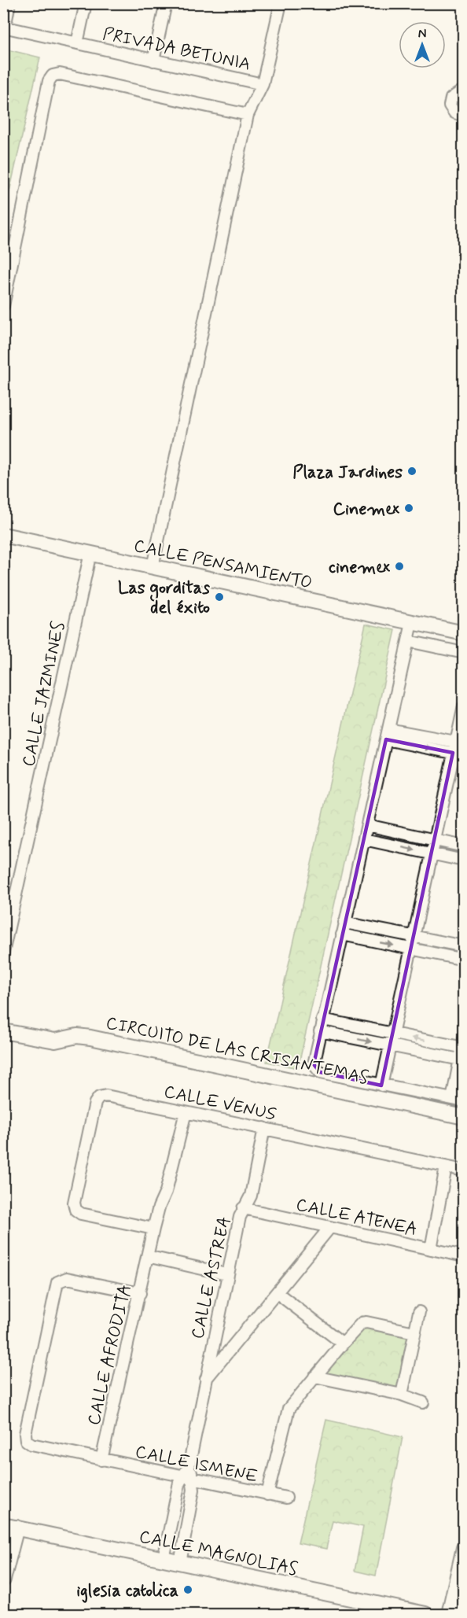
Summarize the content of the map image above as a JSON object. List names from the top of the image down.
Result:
{
  "streets": {
    "street": [
      "PRIVADA BETUNIA",
      "CALLE PENSAMIENTO",
      "CALLE JAZMINES",
      "CIRCUITO DE LAS CRISANTEMAS",
      "CALLE VENUS",
      "CALLE ATENEA",
      "CALLE ASTREA",
      "CALLE AFRODITA",
      "CALLE ISMENE",
      "CALLE MAGNOLIAS"
    ]
  },
  "crossings": [
    ["CALLE PENSAMIENTO", "CALLE JAZMINES"],
    ["CALLE VENUS", "CALLE ASTREA"],
    ["CALLE VENUS", "CALLE AFRODITA"],
    ["CALLE ATENEA", "CALLE ASTREA"],
    ["CALLE ASTREA", "CALLE ISMENE"],
    ["CALLE ASTREA", "CALLE MAGNOLIAS"],
    ["CALLE AFRODITA", "CALLE ISMENE"]
  ],
  "places": [
    "Plaza Jardines",
    "Cinemex",
    "cinemex",
    "Las gorditas del éxito",
    "iglesia catolica"
  ],
  "north": "top"
}
